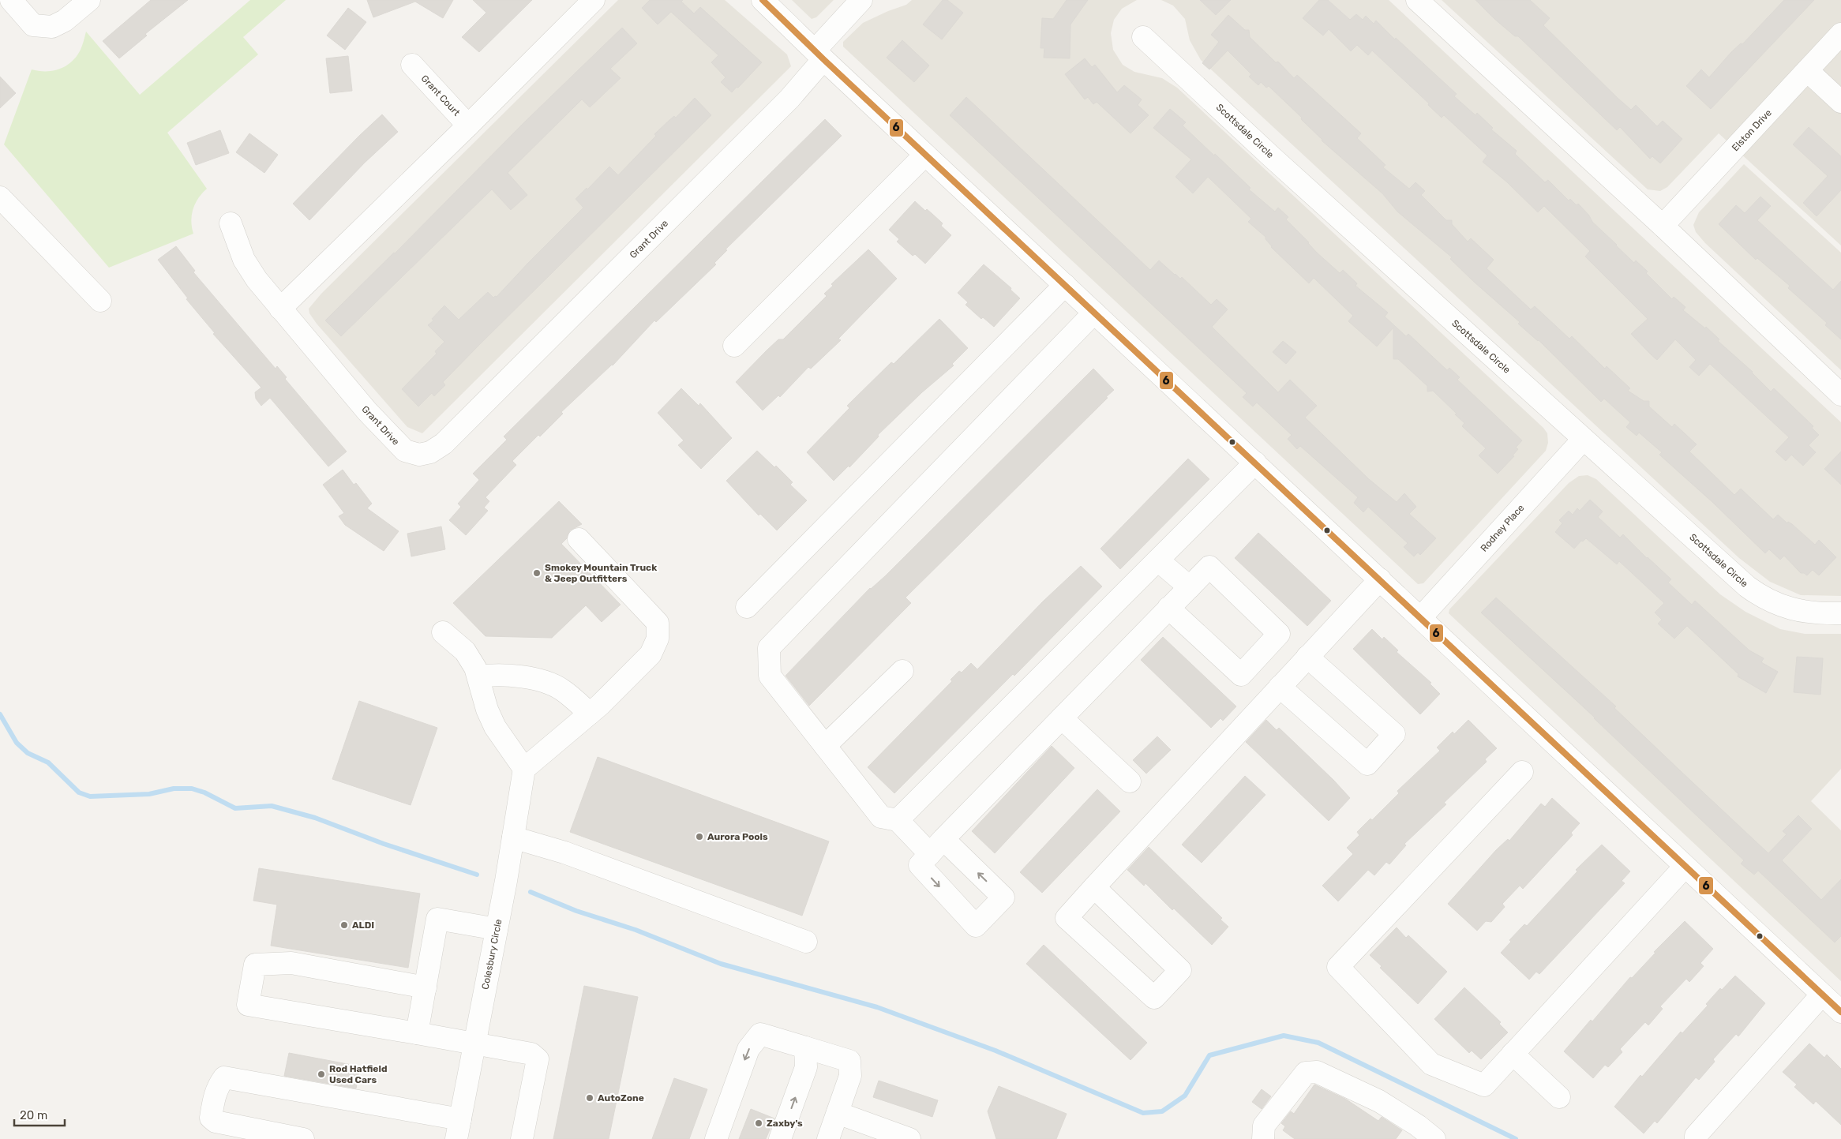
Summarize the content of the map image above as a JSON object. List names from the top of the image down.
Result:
{
  "streets": {
    "street": [
      "Grant Court",
      "Elston Drive",
      "Scottsdale Circle",
      "Grant Drive",
      "Rodney Place",
      "Colesbury Circle"
    ]
  },
  "crossings": [
    ["Scottsdale Circle", "Rodney Place"]
  ],
  "places": [
    "Smokey Mountain Truck & Jeep Outfitters",
    "Aurora Pools",
    "ALDI",
    "Rod Hatfield Used Cars",
    "AutoZone",
    "Zaxby's"
  ],
  "lines": ["transit line 6"],
  "scale_bar": "20 m"
}
